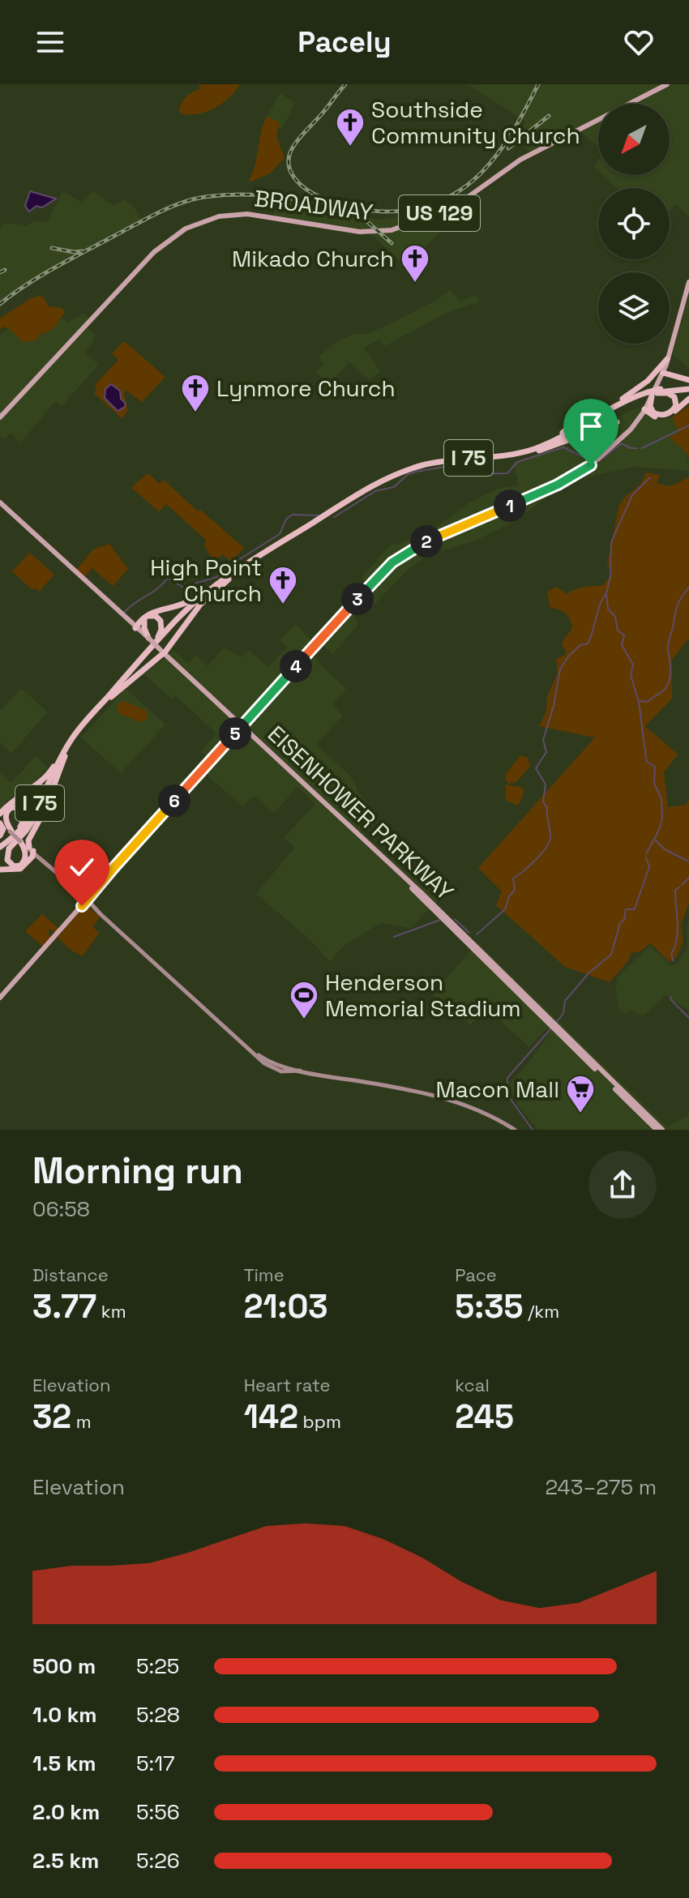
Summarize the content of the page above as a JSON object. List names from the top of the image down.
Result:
{
  "streets": {
    "highway": ["I 75"],
    "main road": ["BROADWAY", "US 129", "EISENHOWER PARKWAY"]
  },
  "places": {
    "church": [
      "Southside Community Church",
      "Mikado Church",
      "Lynmore Church",
      "High Point Church"
    ],
    "sports": ["Henderson Memorial Stadium"],
    "supermarket": ["Macon Mall"]
  },
  "north": "bottom left",
  "page": {
    "header": "Pacely",
    "pins": [
      "1",
      "2",
      "3",
      "4",
      "5",
      "6"
    ],
    "heading": ["Morning run", "06:58"],
    "stats": [
      ["Distance", "3.77 km"],
      ["Time", "21:03"],
      ["Pace", "5:35 /km"],
      ["Elevation", "32 m"],
      ["Heart rate", "142 bpm"],
      ["kcal", "245"]
    ],
    "chart": ["Elevation", "243–275 m"],
    "list": [
      {
        "name": "500 m",
        "note": "5:25"
      },
      {
        "name": "1.0 km",
        "note": "5:28"
      },
      {
        "name": "1.5 km",
        "note": "5:17"
      },
      {
        "name": "2.0 km",
        "note": "5:56"
      },
      {
        "name": "2.5 km",
        "note": "5:26"
      }
    ]
  }
}
